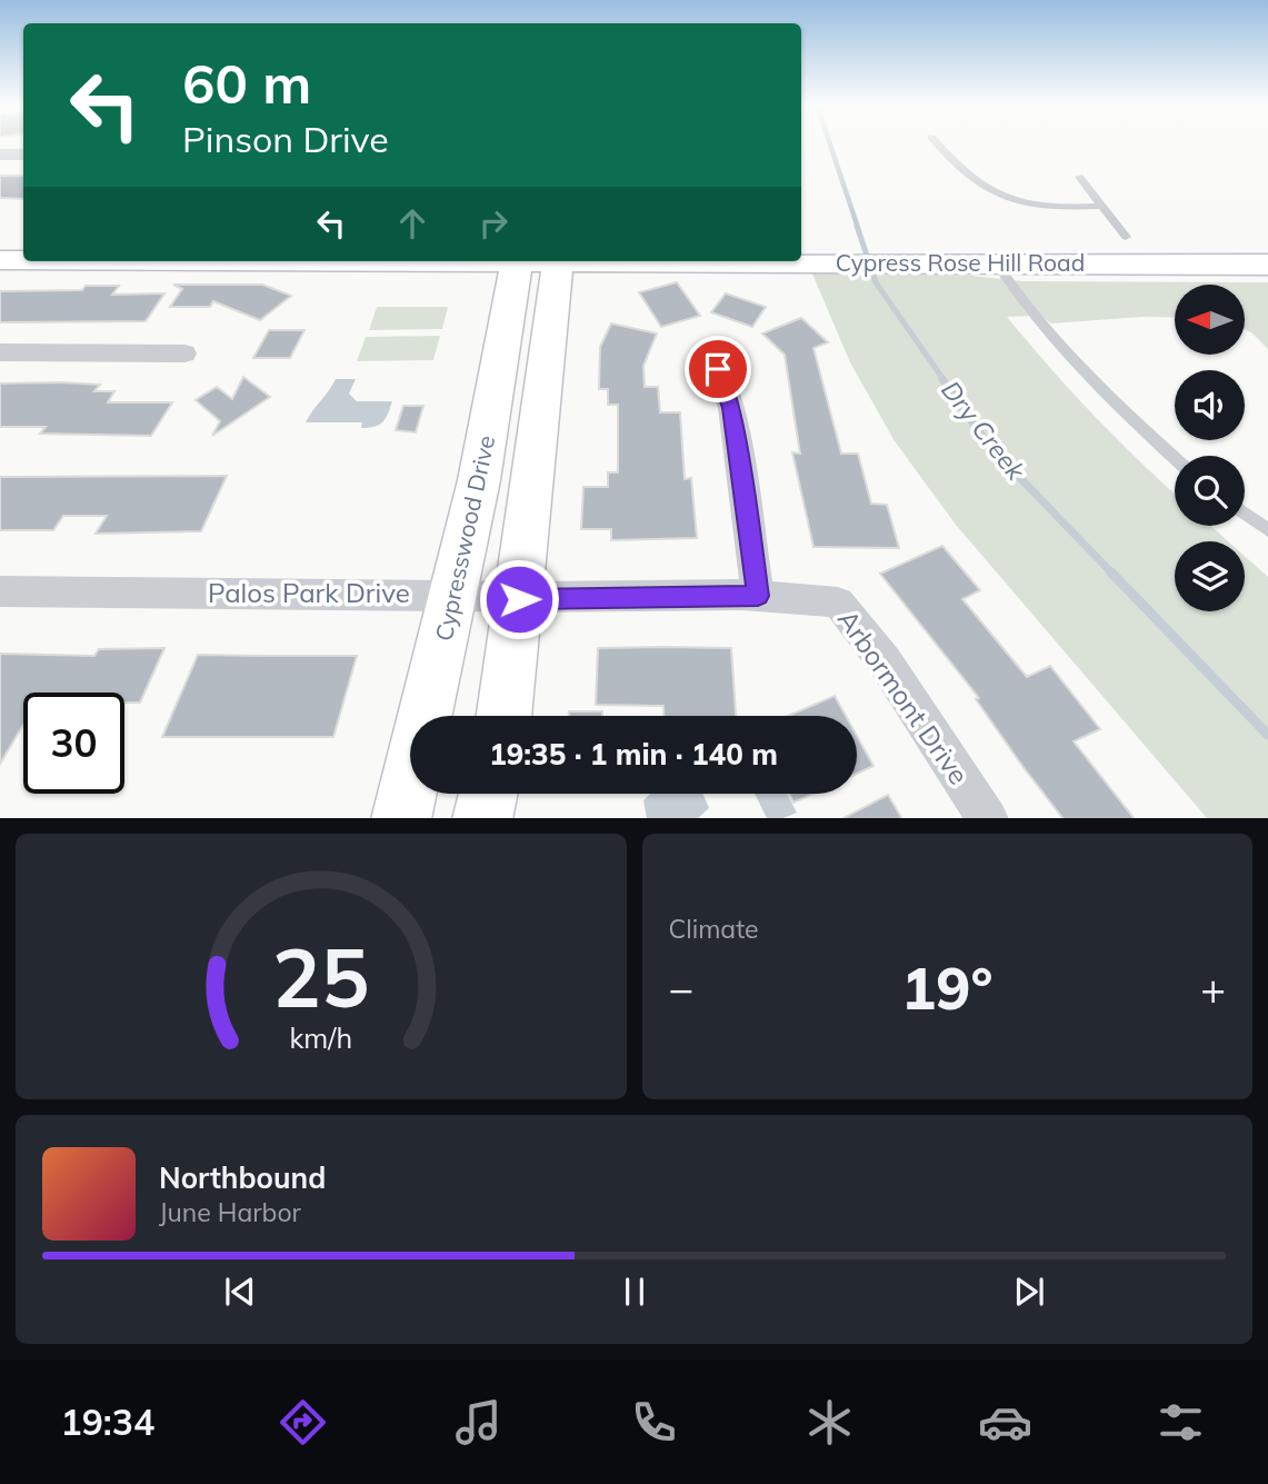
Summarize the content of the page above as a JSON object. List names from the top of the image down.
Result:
{
  "streets": {
    "main road": ["Cypress Rose Hill Road", "Cypresswood Drive"],
    "street": ["Palos Park Drive", "Arbormont Drive"]
  },
  "crossings": [
    ["Cypresswood Drive", "Palos Park Drive"],
    ["Palos Park Drive", "Arbormont Drive"]
  ],
  "water": ["Dry Creek"],
  "north": "left",
  "page": {
    "turn": ["60 m", "Pinson Drive"],
    "limit": "30",
    "trip": "19:35 · 1 min · 140 m",
    "tile": "Climate",
    "heat": ["−", "19°", "+"],
    "song": ["Northbound", "June Harbor"],
    "tabs": "19:34",
    "gauge": ["25", "km/h"]
  }
}
